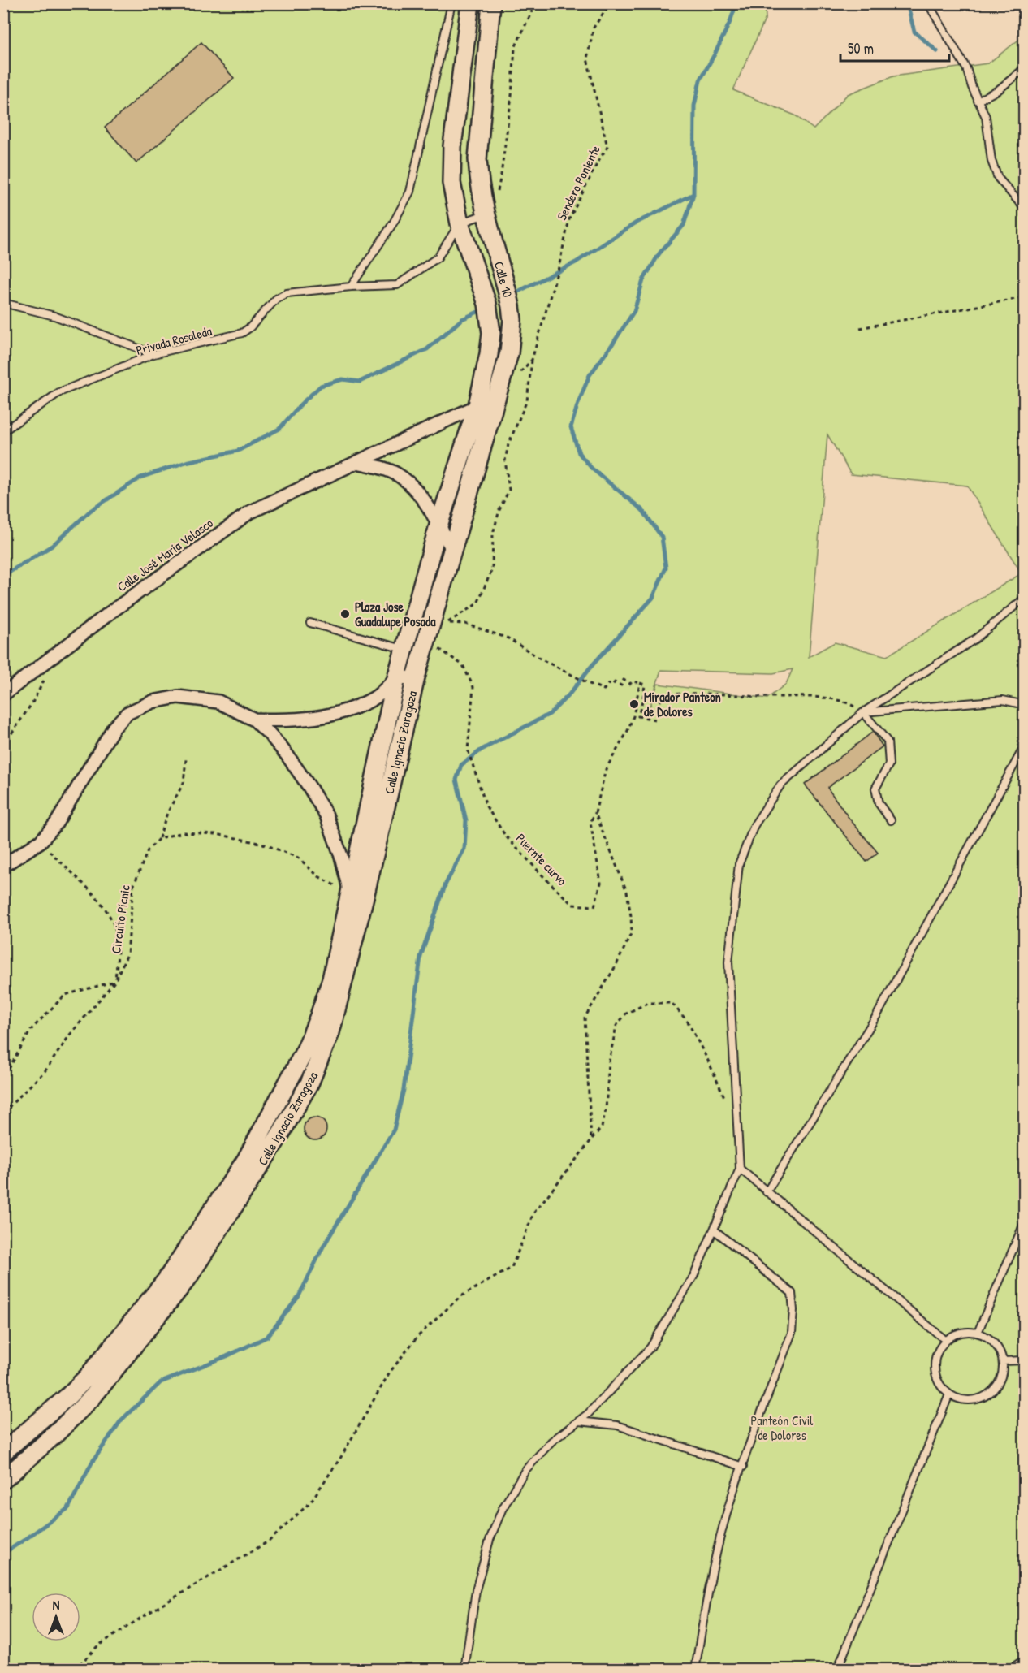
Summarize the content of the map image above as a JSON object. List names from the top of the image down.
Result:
{
  "streets": {
    "street": ["Calle 10", "Calle José María Velasco", "Calle Ignacio Zaragoza"],
    "lane": ["Privada Rosaleda"],
    "path": ["Sendero Poniente", "Puernte curvo", "Circuito Pícnic"]
  },
  "crossings": [
    ["Sendero Poniente", "Calle 10"],
    ["Sendero Poniente", "Calle José María Velasco"],
    ["Calle 10", "Privada Rosaleda"],
    ["Calle 10", "Calle José María Velasco"],
    ["Calle 10", "Calle Ignacio Zaragoza"],
    ["Calle Ignacio Zaragoza", "Puernte curvo"],
    ["Calle Ignacio Zaragoza", "Circuito Pícnic"]
  ],
  "parks": ["Panteón Civil de Dolores"],
  "places": ["Plaza Jose Guadalupe Posada", "Mirador Panteon de Dolores"],
  "scale_bar": "50 m",
  "north": "top"
}
